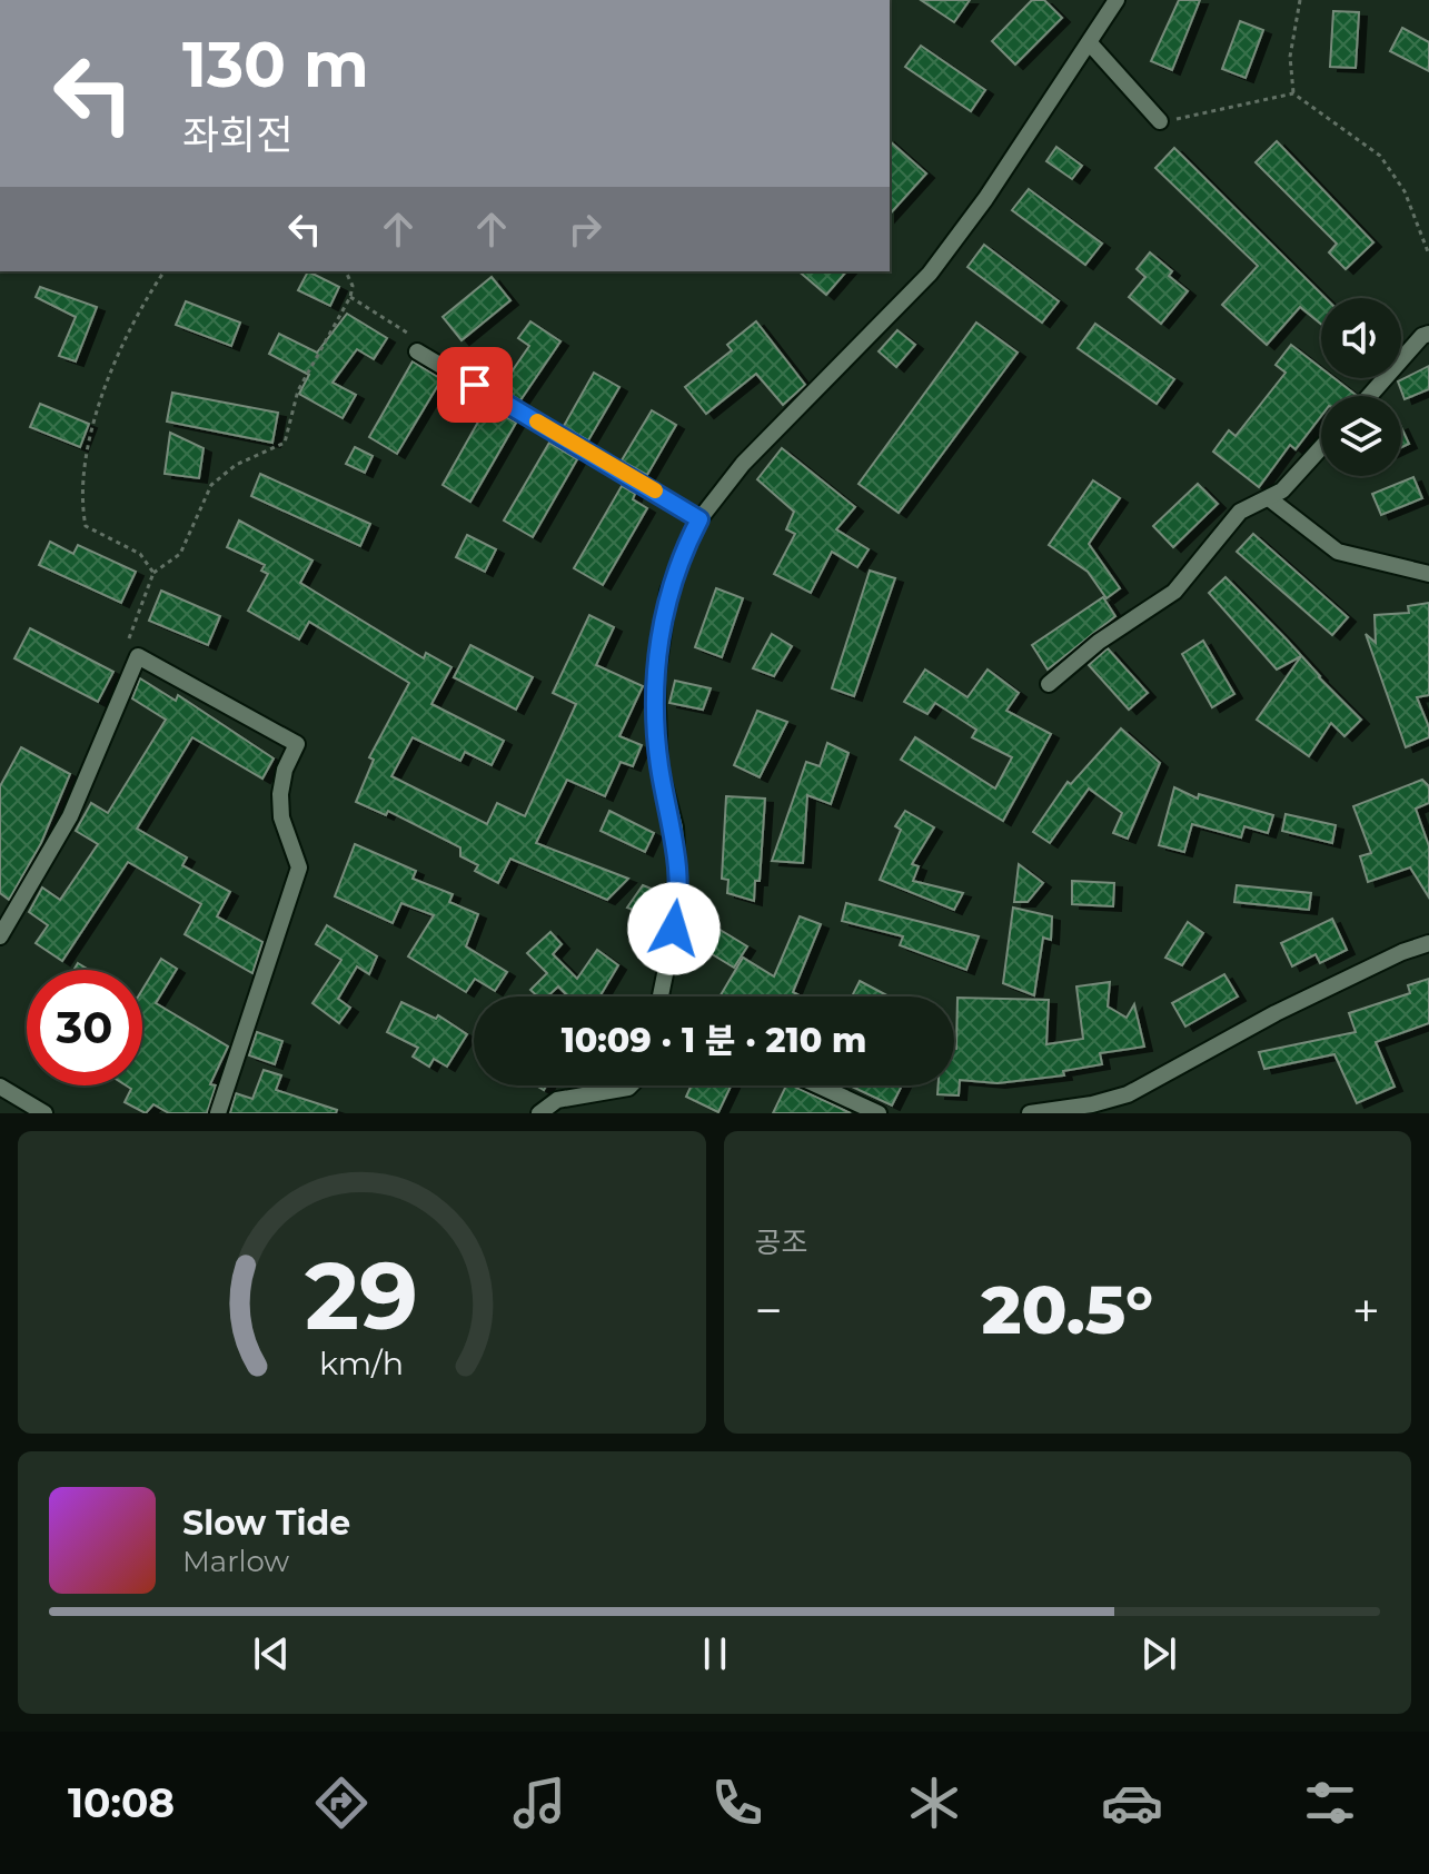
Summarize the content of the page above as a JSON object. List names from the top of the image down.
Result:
{
  "page": {
    "turn": ["130 m", "좌회전"],
    "limit": "30",
    "trip": "10:09 · 1 분 · 210 m",
    "tile": "공조",
    "heat": ["−", "20.5°", "+"],
    "song": ["Slow Tide", "Marlow"],
    "tabs": "10:08",
    "gauge": ["29", "km/h"]
  }
}
